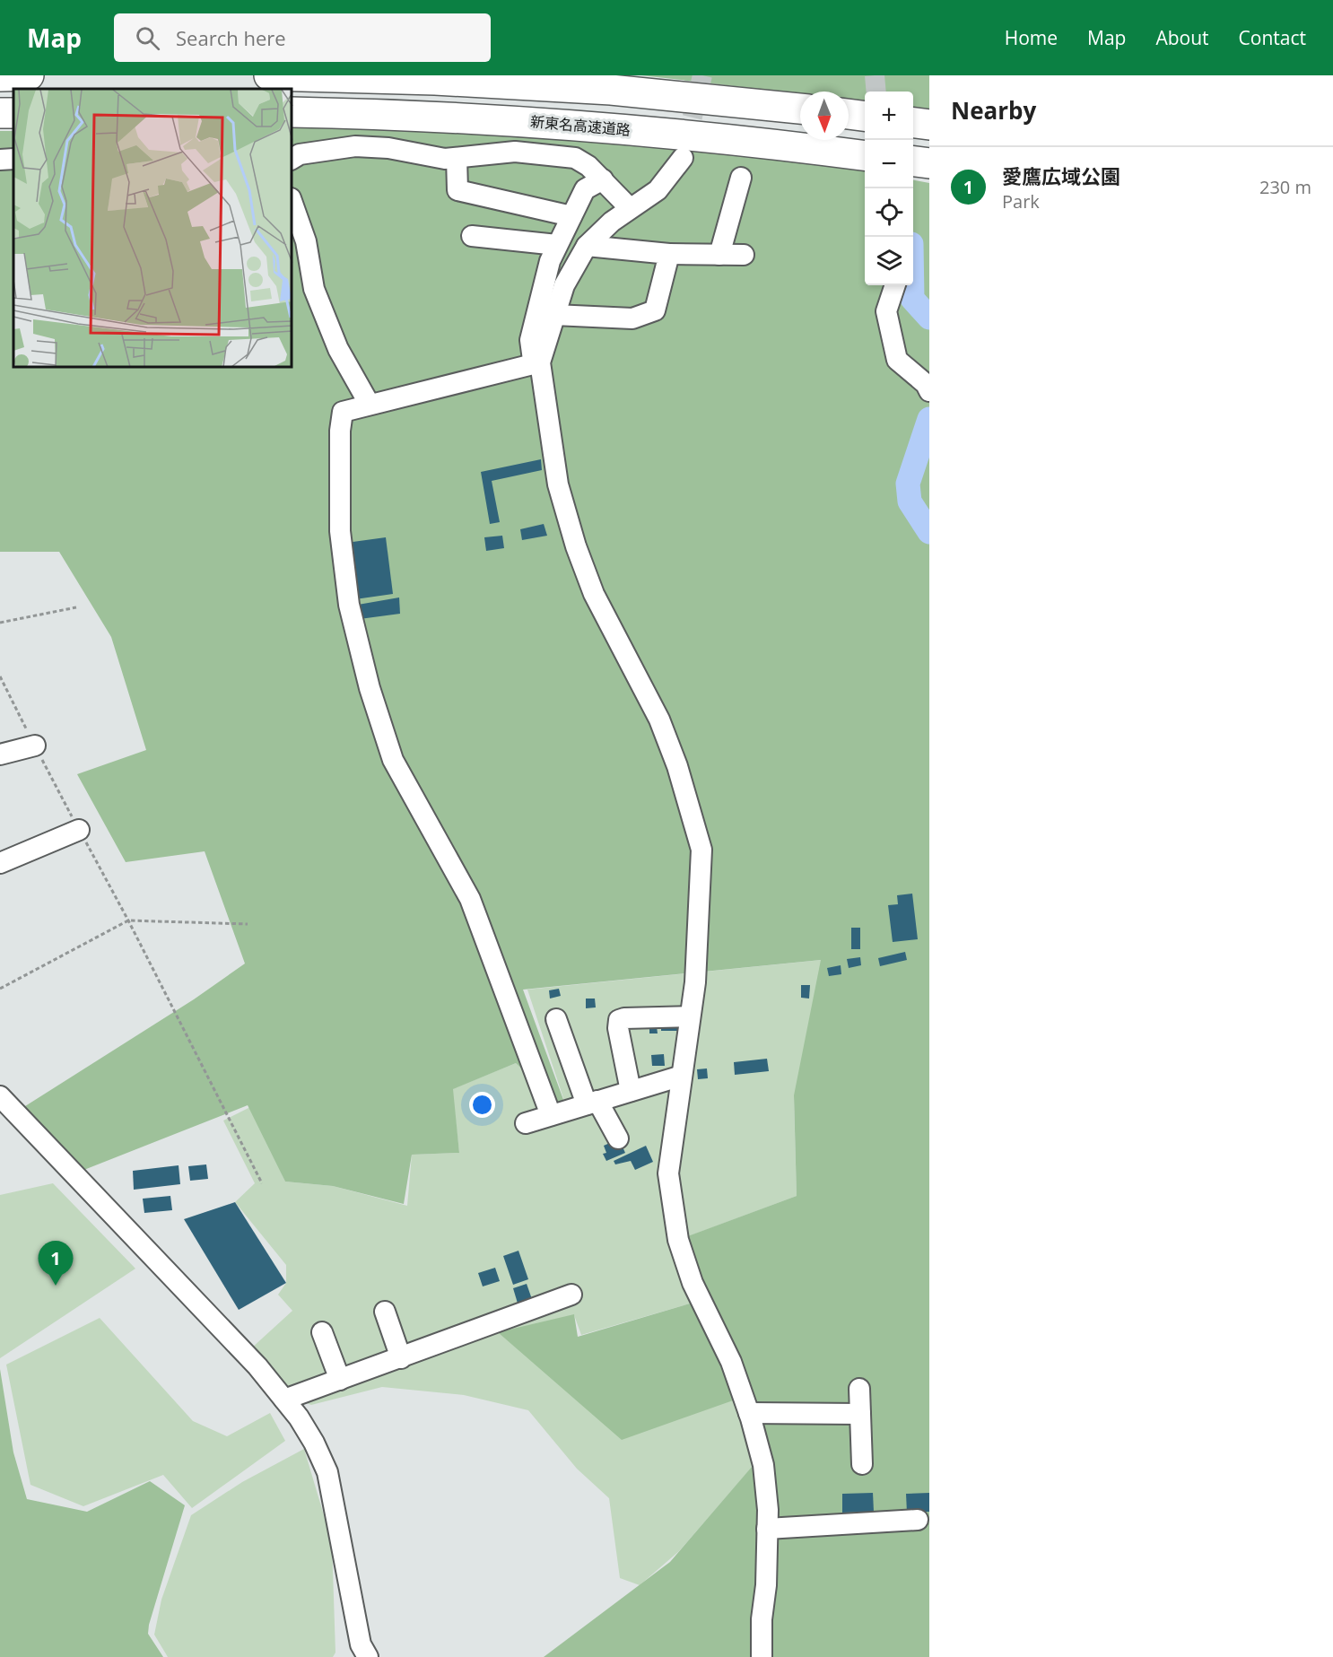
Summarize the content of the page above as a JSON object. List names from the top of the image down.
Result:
{
  "streets": {
    "highway": ["新東名高速道路"]
  },
  "north": "bottom",
  "page": {
    "header": "Map",
    "search": "Search here",
    "nav": [
      "Home",
      "Map",
      "About",
      "Contact"
    ],
    "heading": "Nearby",
    "map_buttons": ["+", "−"],
    "list": [
      {
        "mark": "1",
        "name": "愛鷹広域公園",
        "note": "Park",
        "value": "230 m"
      }
    ],
    "pins": "1"
  }
}
